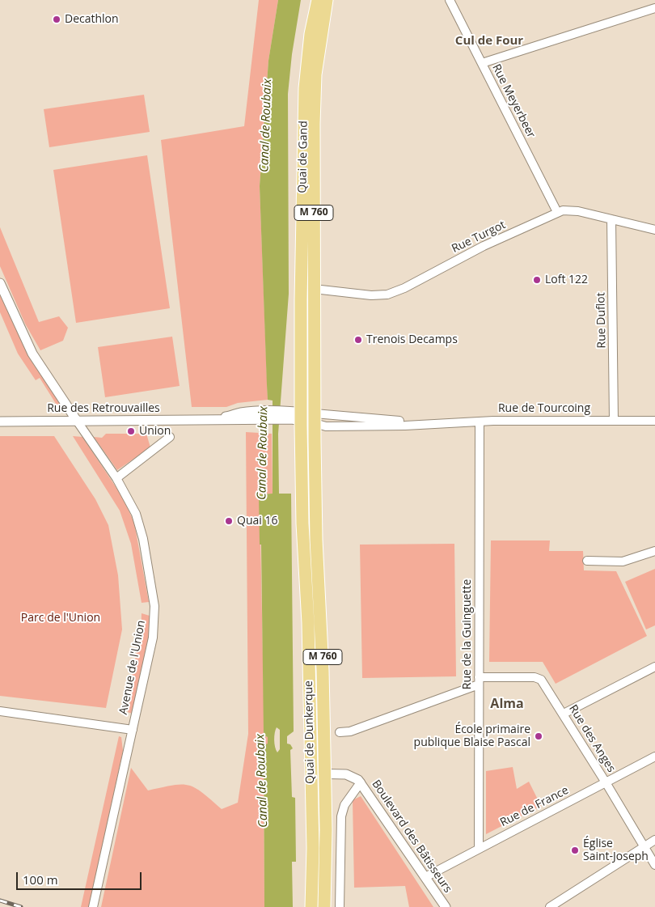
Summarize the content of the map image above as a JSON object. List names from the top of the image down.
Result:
{
  "streets": {
    "main road": ["Quai de Gand", "M 760", "Quai de Dunkerque"],
    "street": [
      "Rue Meyerbeer",
      "Rue Turgot",
      "Rue Duflot",
      "Rue des Retrouvailles",
      "Rue de Tourcoing",
      "Rue de la Guinguette",
      "Avenue de l'Union",
      "Rue des Anges",
      "Rue de France",
      "Boulevard des Bâtisseurs"
    ]
  },
  "crossings": [
    ["Rue Meyerbeer", "Rue Turgot"],
    ["Quai de Gand", "Rue Turgot"],
    ["Quai de Gand", "Rue des Retrouvailles"],
    ["Quai de Gand", "Rue de Tourcoing"],
    ["Quai de Gand", "Quai de Dunkerque"],
    ["Rue Turgot", "Rue Duflot"],
    ["Rue Duflot", "Rue de Tourcoing"],
    ["Rue des Retrouvailles", "Rue de Tourcoing"],
    ["Rue des Retrouvailles", "Avenue de l'Union"],
    ["Rue des Retrouvailles", "Quai de Dunkerque"],
    ["Rue de Tourcoing", "Rue de la Guinguette"],
    ["Rue de Tourcoing", "Quai de Dunkerque"],
    ["Rue de la Guinguette", "Rue des Anges"],
    ["Rue de la Guinguette", "Rue de France"],
    ["Quai de Dunkerque", "Boulevard des Bâtisseurs"],
    ["Rue des Anges", "Rue de France"],
    ["Rue de France", "Boulevard des Bâtisseurs"]
  ],
  "districts": ["Cul de Four", "Alma"],
  "water": ["Canal de Roubaix"],
  "parks": ["Parc de l'Union"],
  "places": [
    "Decathlon",
    "Loft 122",
    "Trenois Decamps",
    "Union",
    "Quai 16",
    "École primaire publique Blaise Pascal",
    "Église Saint-Joseph"
  ],
  "scale_bar": "100 m"
}
